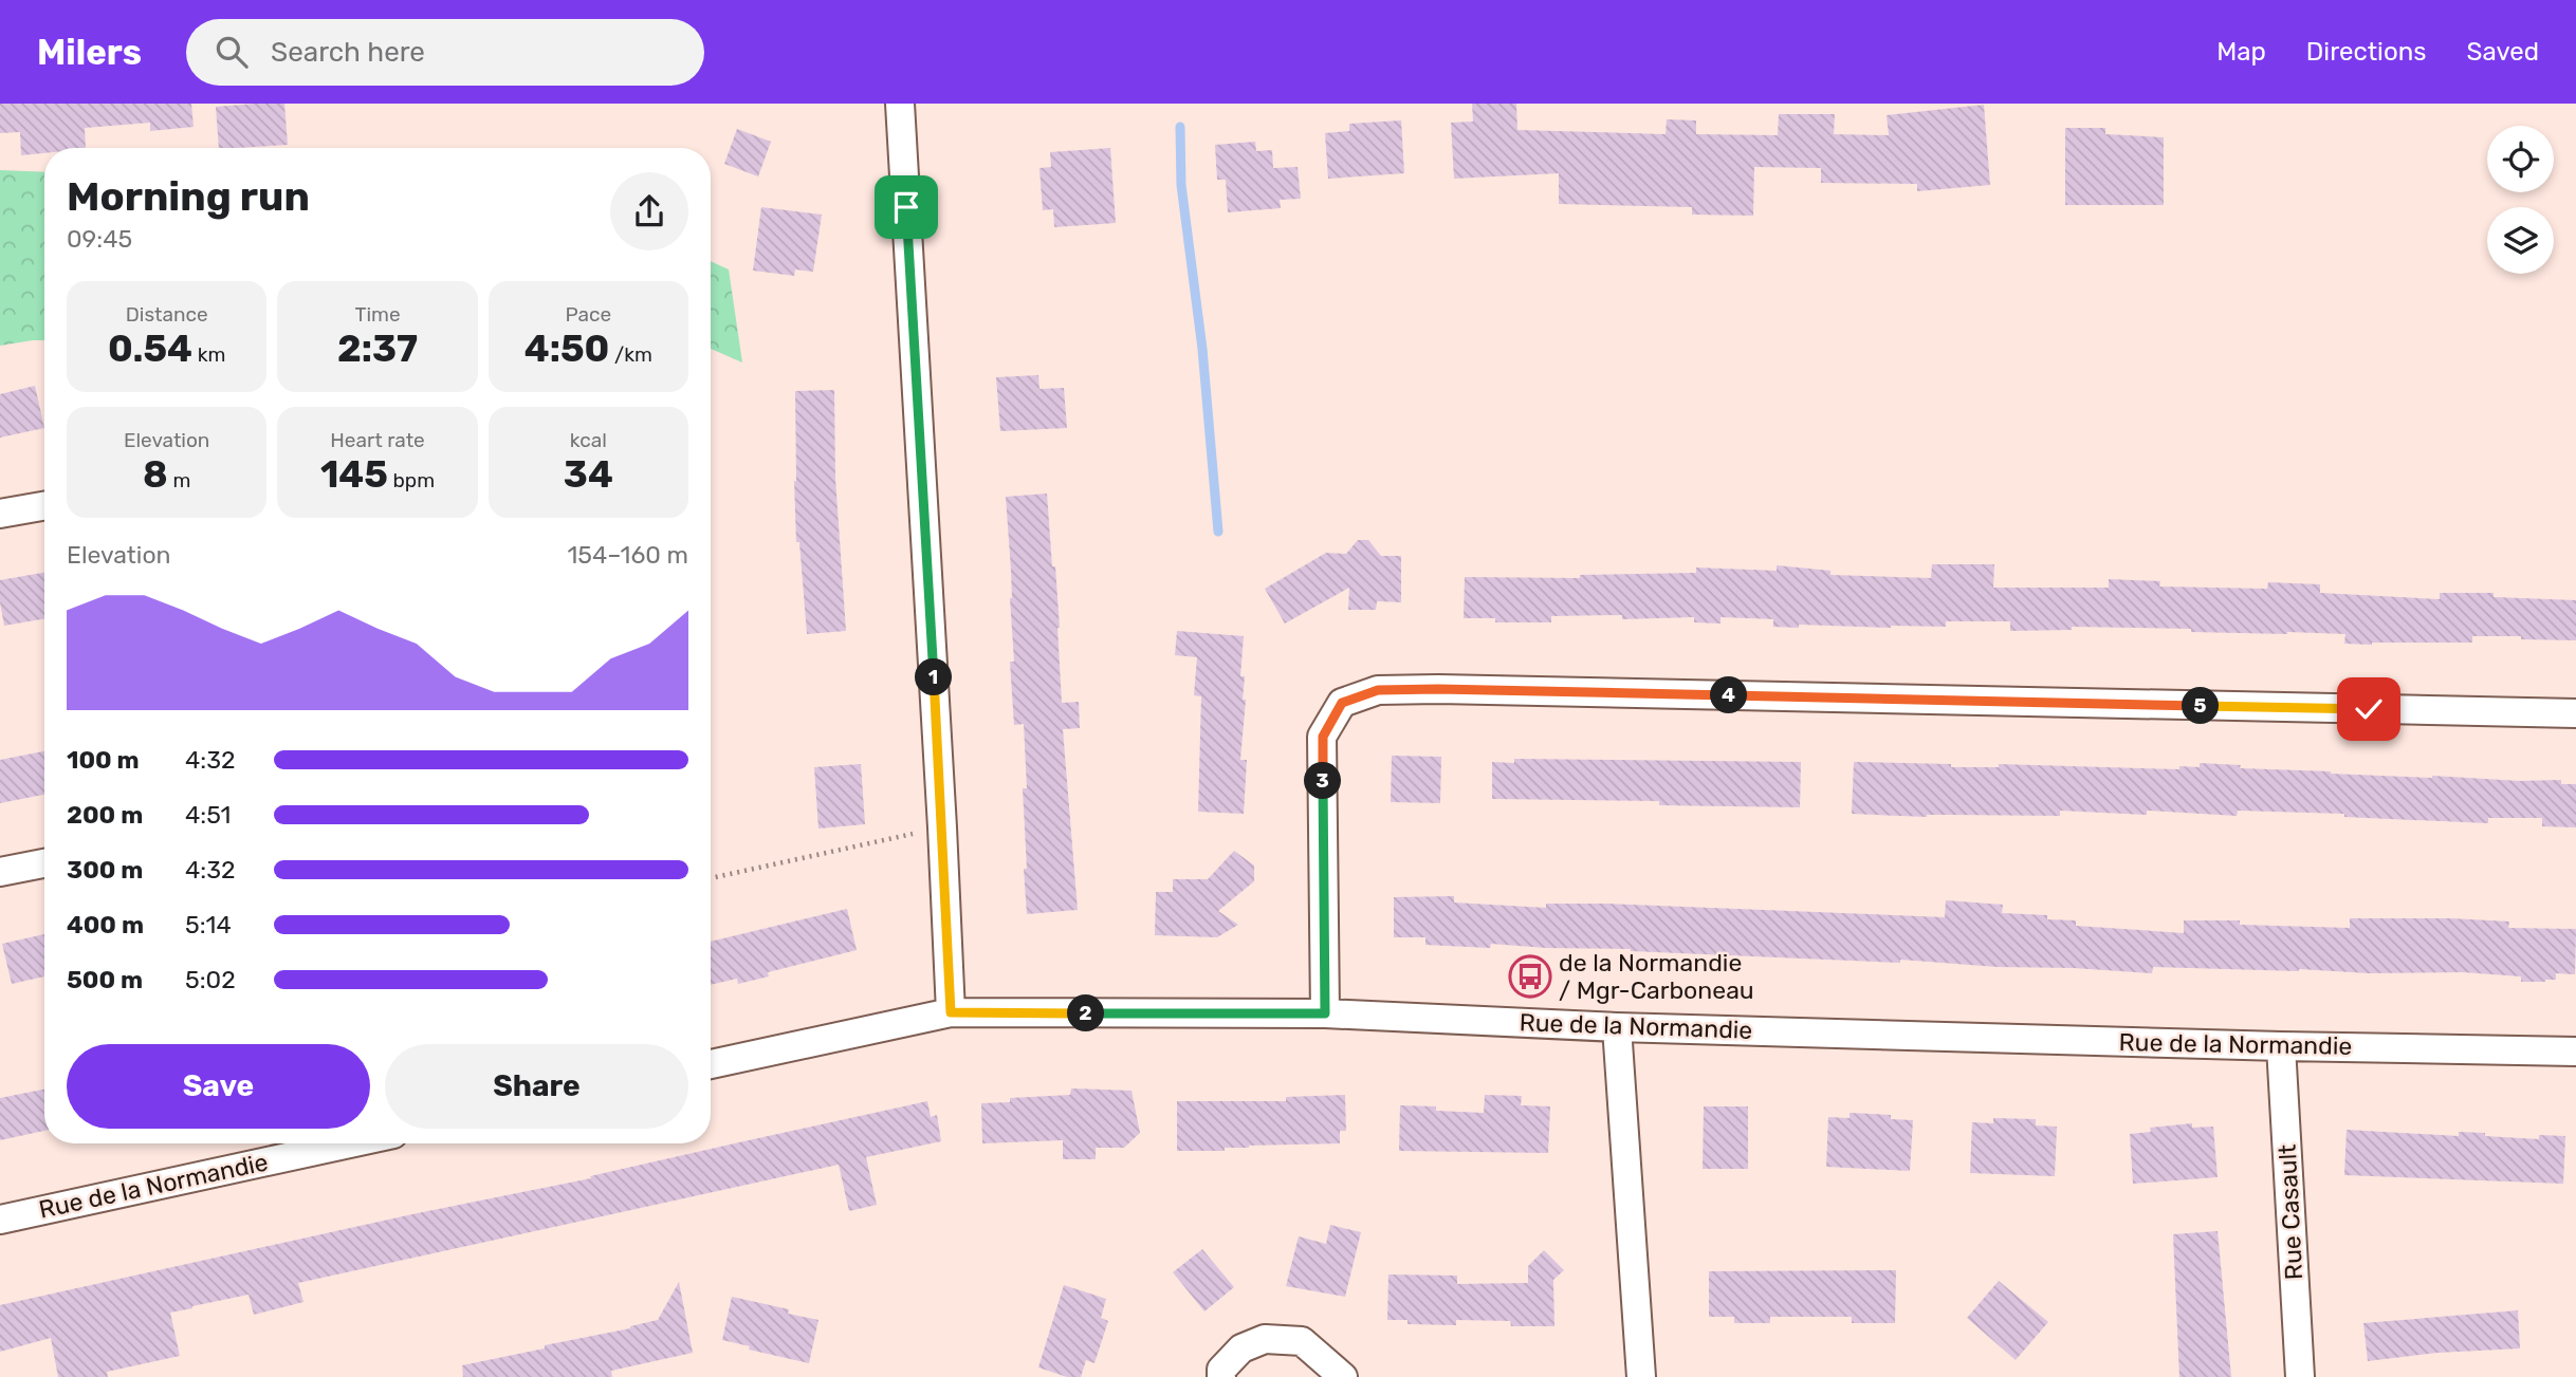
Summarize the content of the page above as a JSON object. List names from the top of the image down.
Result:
{
  "streets": {
    "street": ["Rue de la Normandie", "Rue Casault"]
  },
  "crossings": [
    ["Rue de la Normandie", "Rue Casault"]
  ],
  "places": {
    "bus stop": ["de la Normandie / Mgr-Carboneau"]
  },
  "page": {
    "header": "Milers",
    "search": "Search here",
    "nav": ["Map", "Directions", "Saved"],
    "heading": ["Morning run", "09:45"],
    "stats": [
      ["Distance", "0.54 km"],
      ["Time", "2:37"],
      ["Pace", "4:50 /km"],
      ["Elevation", "8 m"],
      ["Heart rate", "145 bpm"],
      ["kcal", "34"]
    ],
    "chart": ["Elevation", "154–160 m"],
    "pins": [
      "1",
      "4",
      "5",
      "3",
      "2"
    ],
    "list": [
      {
        "name": "100 m",
        "note": "4:32"
      },
      {
        "name": "200 m",
        "note": "4:51"
      },
      {
        "name": "300 m",
        "note": "4:32"
      },
      {
        "name": "400 m",
        "note": "5:14"
      },
      {
        "name": "500 m",
        "note": "5:02"
      }
    ],
    "buttons": ["Save", "Share"]
  }
}
